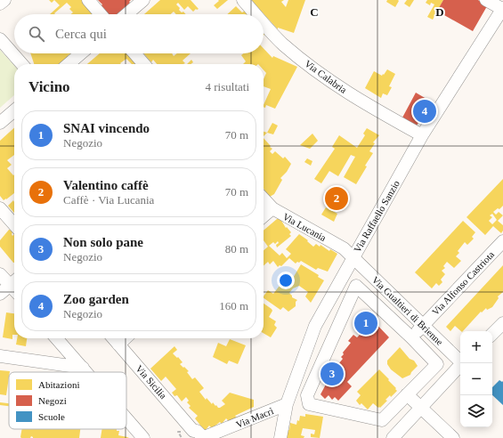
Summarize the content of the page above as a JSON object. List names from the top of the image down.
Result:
{
  "streets": {
    "street": [
      "Via Calabria",
      "Via Raffaello Sanzio",
      "Via Lucania",
      "Via Alfonso Castriota",
      "Via Gualtieri di Brienne",
      "Via Sicilia",
      "Via Macrì"
    ]
  },
  "crossings": [
    ["Via Calabria", "Via Raffaello Sanzio"],
    ["Via Raffaello Sanzio", "Via Lucania"],
    ["Via Raffaello Sanzio", "Via Gualtieri di Brienne"],
    ["Via Raffaello Sanzio", "Via Macrì"],
    ["Via Lucania", "Via Gualtieri di Brienne"],
    ["Via Alfonso Castriota", "Via Gualtieri di Brienne"],
    ["Via Sicilia", "Via Macrì"]
  ],
  "legend": ["Abitazioni", "Negozi", "Scuole"],
  "page": {
    "search": "Cerca qui",
    "heading": ["Vicino", "4 risultati"],
    "pins": [
      "4",
      "2",
      "1",
      "3"
    ],
    "list": [
      {
        "mark": "1",
        "name": "SNAI vincendo",
        "note": "Negozio",
        "value": "70 m"
      },
      {
        "mark": "2",
        "name": "Valentino caffè",
        "note": "Caffè · Via Lucania",
        "value": "70 m"
      },
      {
        "mark": "3",
        "name": "Non solo pane",
        "note": "Negozio",
        "value": "80 m"
      },
      {
        "mark": "4",
        "name": "Zoo garden",
        "note": "Negozio",
        "value": "160 m"
      }
    ],
    "map_buttons": ["+", "−"]
  },
  "grid": {
    "columns": ["C", "D"]
  }
}
